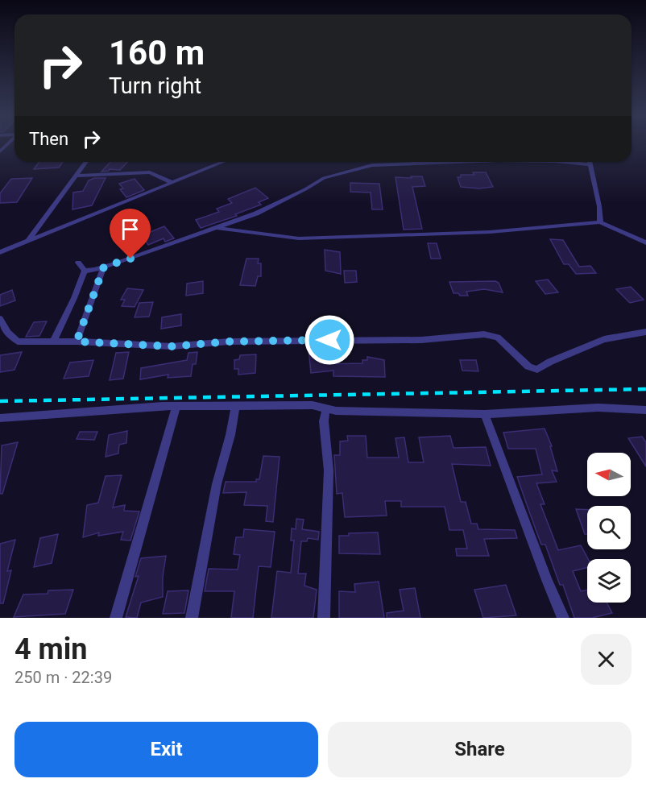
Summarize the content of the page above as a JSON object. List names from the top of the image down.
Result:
{
  "north": "left",
  "page": {
    "turn": ["160 m", "Turn right"],
    "then": "Then",
    "heading": ["4 min", "250 m · 22:39"],
    "buttons": ["Exit", "Share"]
  }
}
